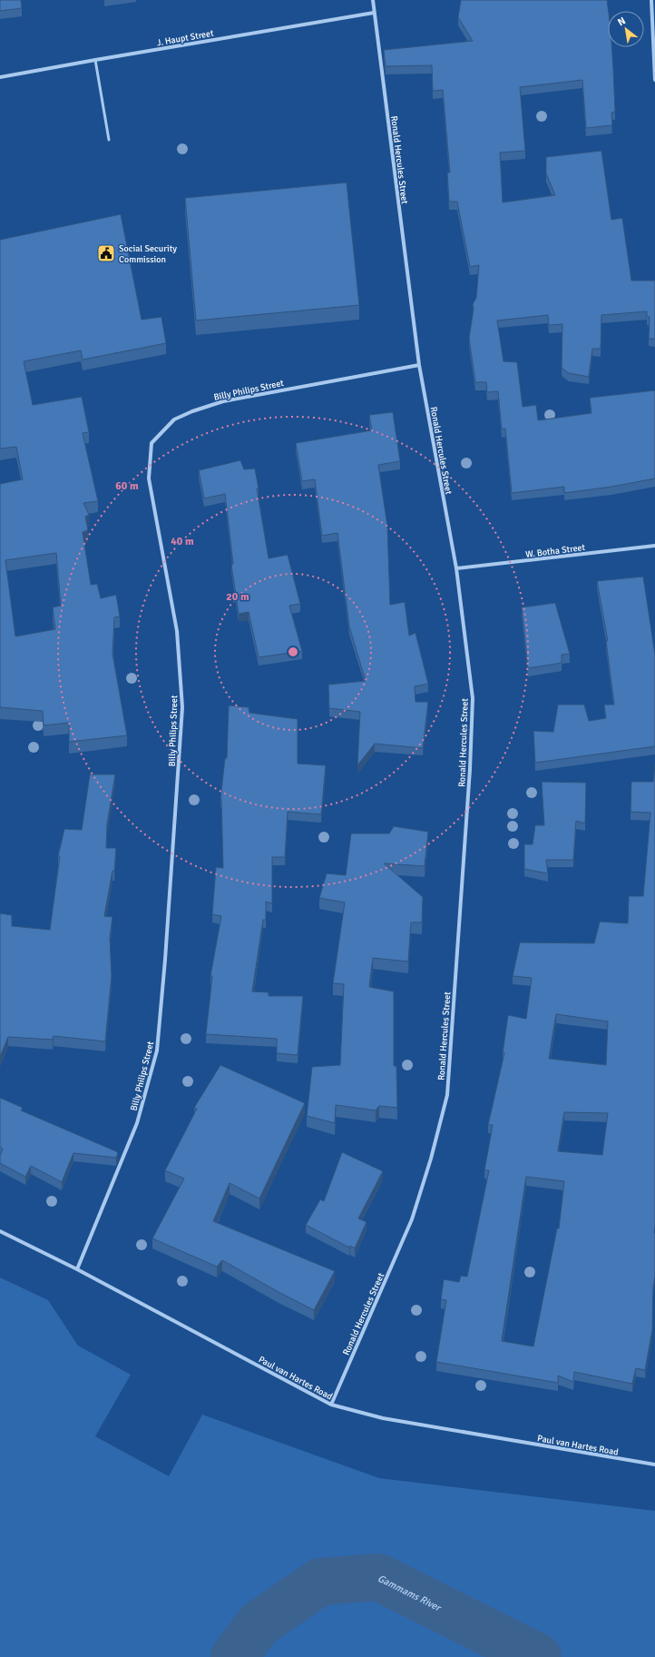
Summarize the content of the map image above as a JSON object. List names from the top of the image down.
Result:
{
  "streets": {
    "street": [
      "J. Haupt Street",
      "Ronald Hercules Street",
      "Billy Philips Street",
      "W. Botha Street",
      "Paul van Hartes Road"
    ]
  },
  "crossings": [
    ["J. Haupt Street", "Ronald Hercules Street"],
    ["Ronald Hercules Street", "Billy Philips Street"],
    ["Ronald Hercules Street", "W. Botha Street"],
    ["Ronald Hercules Street", "Paul van Hartes Road"],
    ["Billy Philips Street", "Paul van Hartes Road"]
  ],
  "water": ["Gammams River"],
  "places": {
    "public building": ["Social Security Commission"]
  },
  "north": "top left",
  "rings": ["60 m", "40 m", "20 m"]
}
